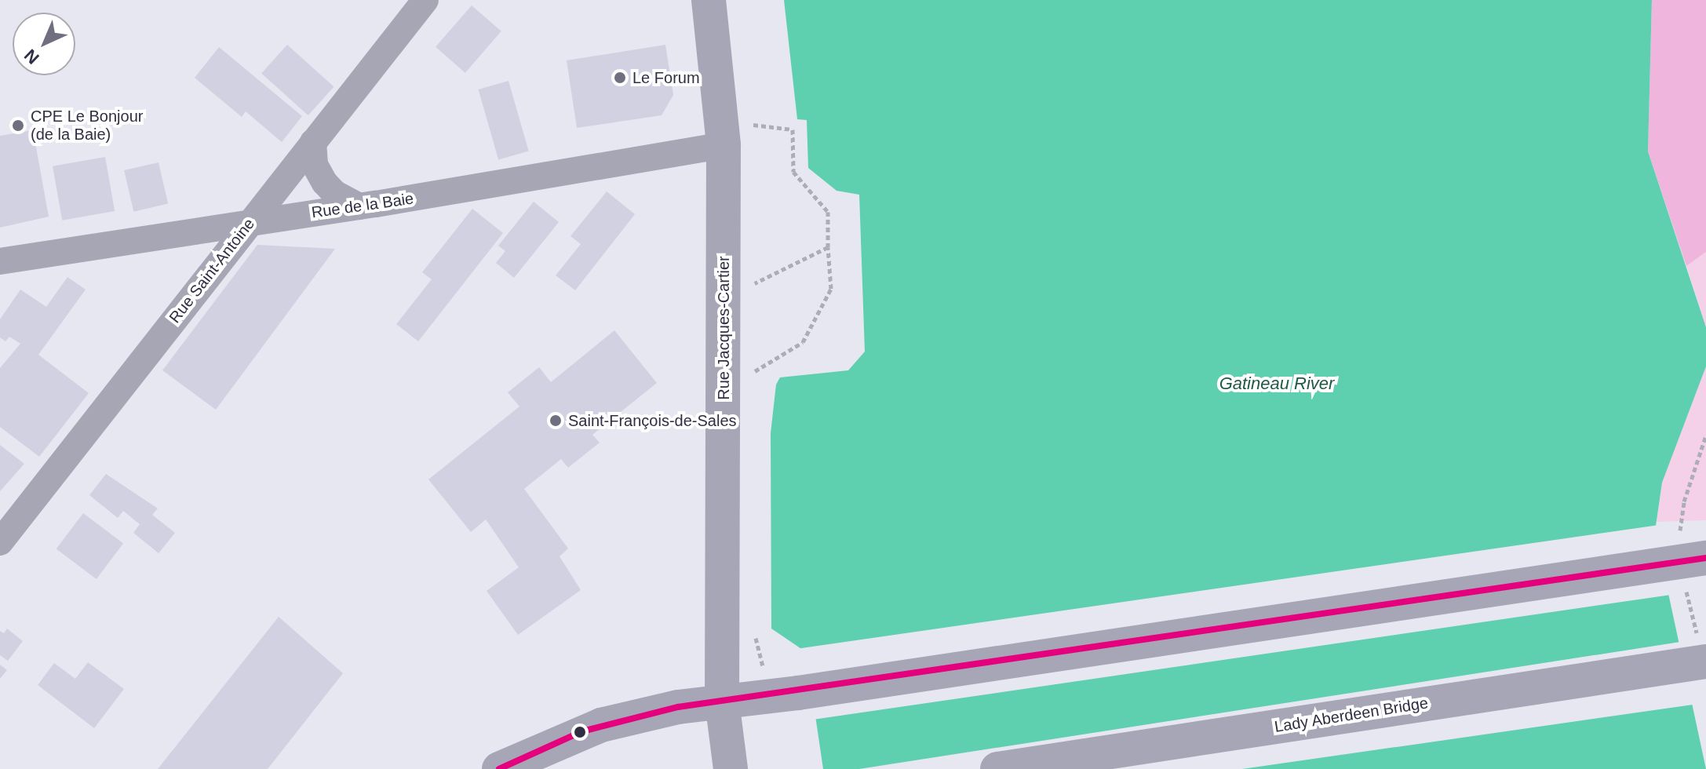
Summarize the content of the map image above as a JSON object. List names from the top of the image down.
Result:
{
  "streets": {
    "main road": ["Rue Jacques-Cartier", "Lady Aberdeen Bridge"],
    "street": ["Rue de la Baie", "Rue Saint-Antoine"]
  },
  "crossings": [
    ["Rue de la Baie", "Rue Saint-Antoine"],
    ["Rue de la Baie", "Rue Jacques-Cartier"]
  ],
  "water": ["Gatineau River"],
  "places": ["Le Forum", "CPE Le Bonjour (de la Baie)", "Saint-François-de-Sales"],
  "north": "bottom left"
}
